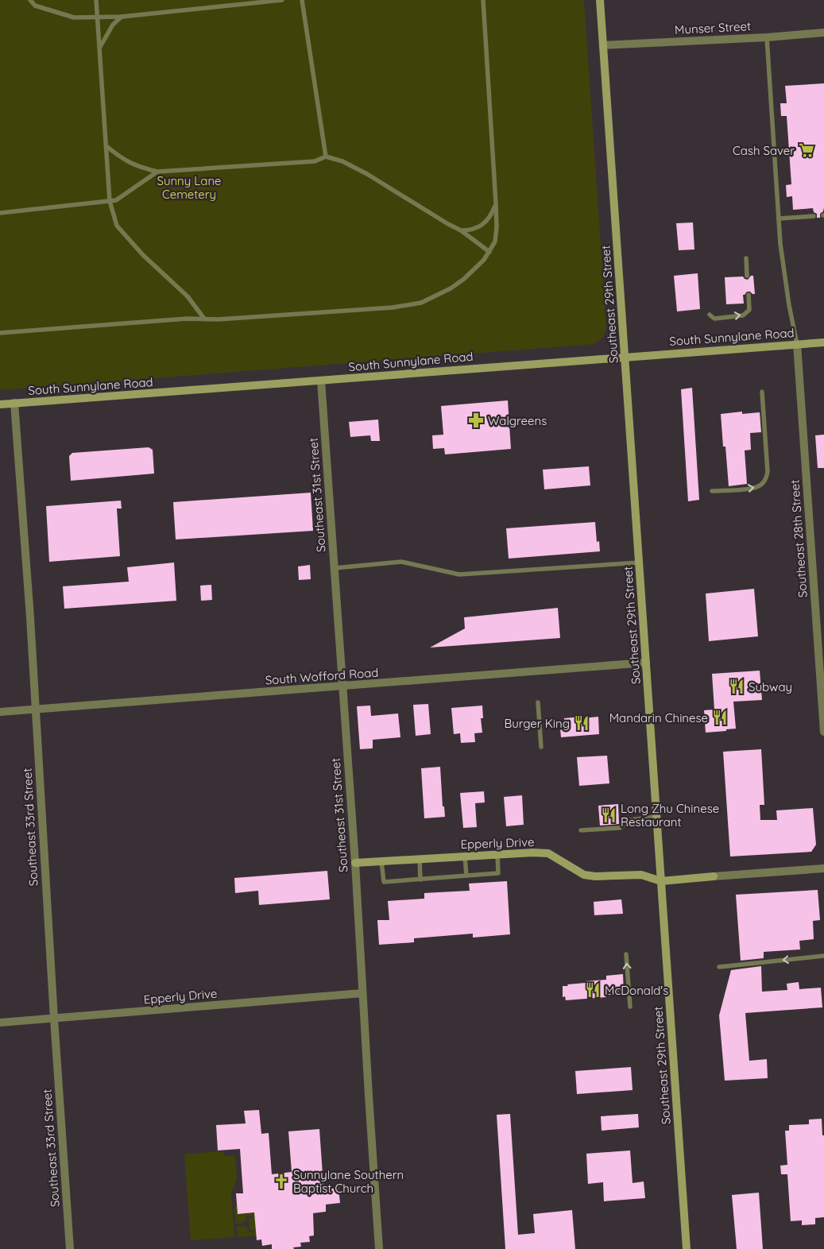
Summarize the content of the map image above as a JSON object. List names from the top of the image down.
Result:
{
  "streets": {
    "main road": ["Southeast 29th Street", "South Sunnylane Road", "Epperly Drive"],
    "street": [
      "Munser Street",
      "Southeast 31st Street",
      "Southeast 28th Street",
      "South Wofford Road",
      "Southeast 33rd Street"
    ]
  },
  "crossings": [
    ["Munser Street", "Southeast 29th Street"],
    ["Southeast 29th Street", "South Sunnylane Road"],
    ["Southeast 29th Street", "South Wofford Road"],
    ["Southeast 29th Street", "Epperly Drive"],
    ["South Sunnylane Road", "Southeast 31st Street"],
    ["South Sunnylane Road", "Southeast 28th Street"],
    ["South Sunnylane Road", "Southeast 33rd Street"],
    ["Southeast 31st Street", "South Wofford Road"],
    ["Southeast 31st Street", "Epperly Drive"],
    ["South Wofford Road", "Southeast 33rd Street"],
    ["Southeast 33rd Street", "Epperly Drive"]
  ],
  "parks": ["Sunny Lane Cemetery"],
  "places": {
    "supermarket": ["Cash Saver"],
    "pharmacy": ["Walgreens"],
    "restaurant": [
      "Subway",
      "Mandarin Chinese",
      "Burger King",
      "Long Zhu Chinese Restaurant",
      "McDonald's"
    ],
    "church": ["Sunnylane Southern Baptist Church"]
  }
}
